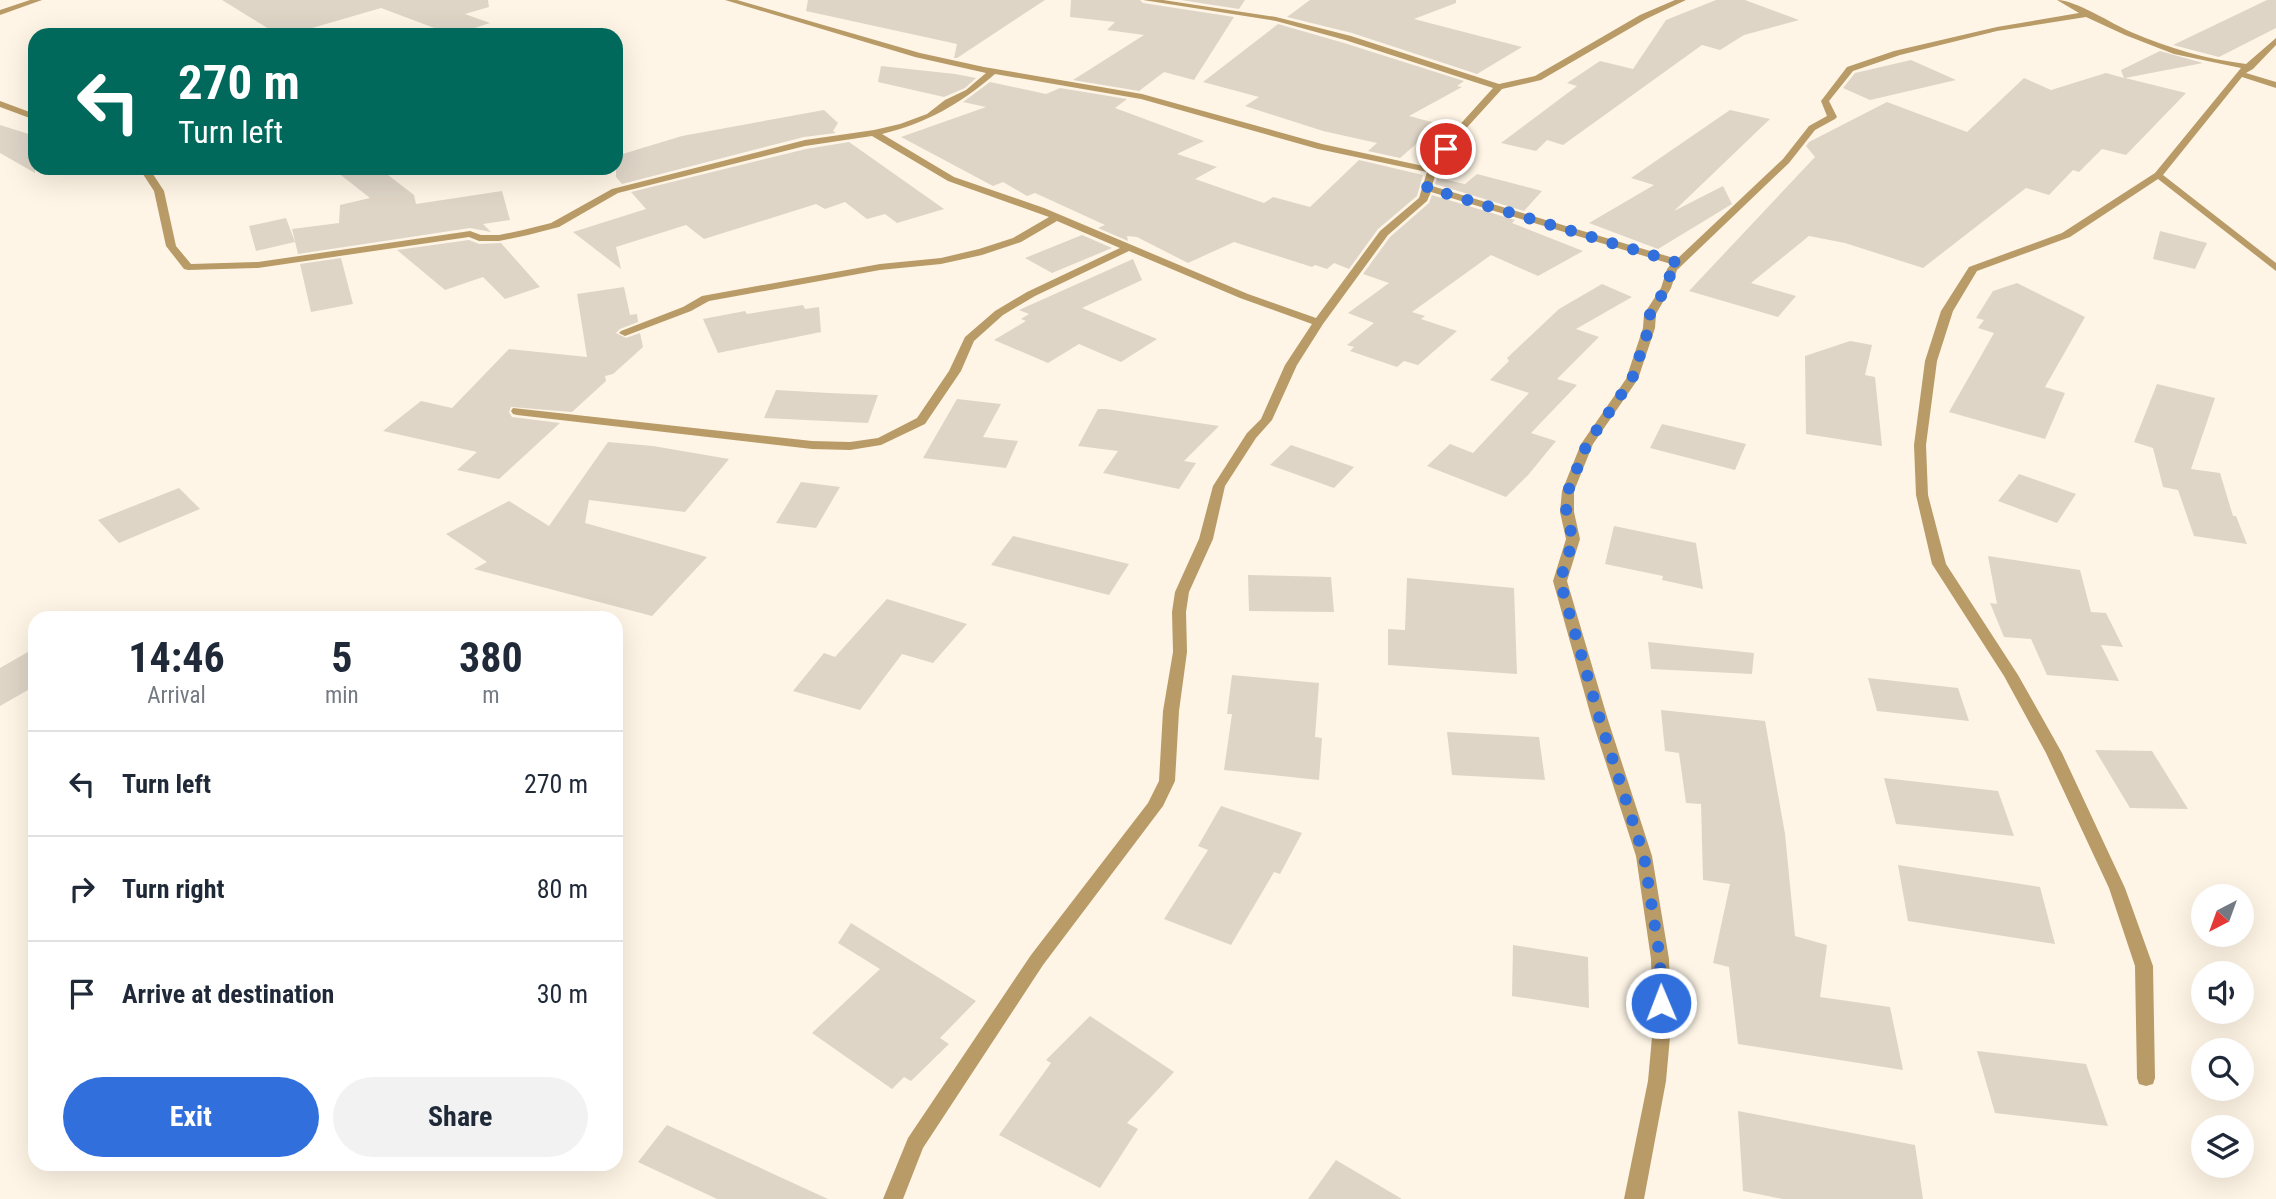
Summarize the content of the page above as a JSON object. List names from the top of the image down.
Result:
{
  "north": "bottom left",
  "page": {
    "turn": ["270 m", "Turn left"],
    "eta": [
      "14:46",
      "Arrival",
      "5",
      "min",
      "380",
      "m"
    ],
    "list": [
      {
        "name": "Turn left",
        "value": "270 m"
      },
      {
        "name": "Turn right",
        "value": "80 m"
      },
      {
        "name": "Arrive at destination",
        "value": "30 m"
      }
    ],
    "buttons": ["Exit", "Share"]
  }
}
